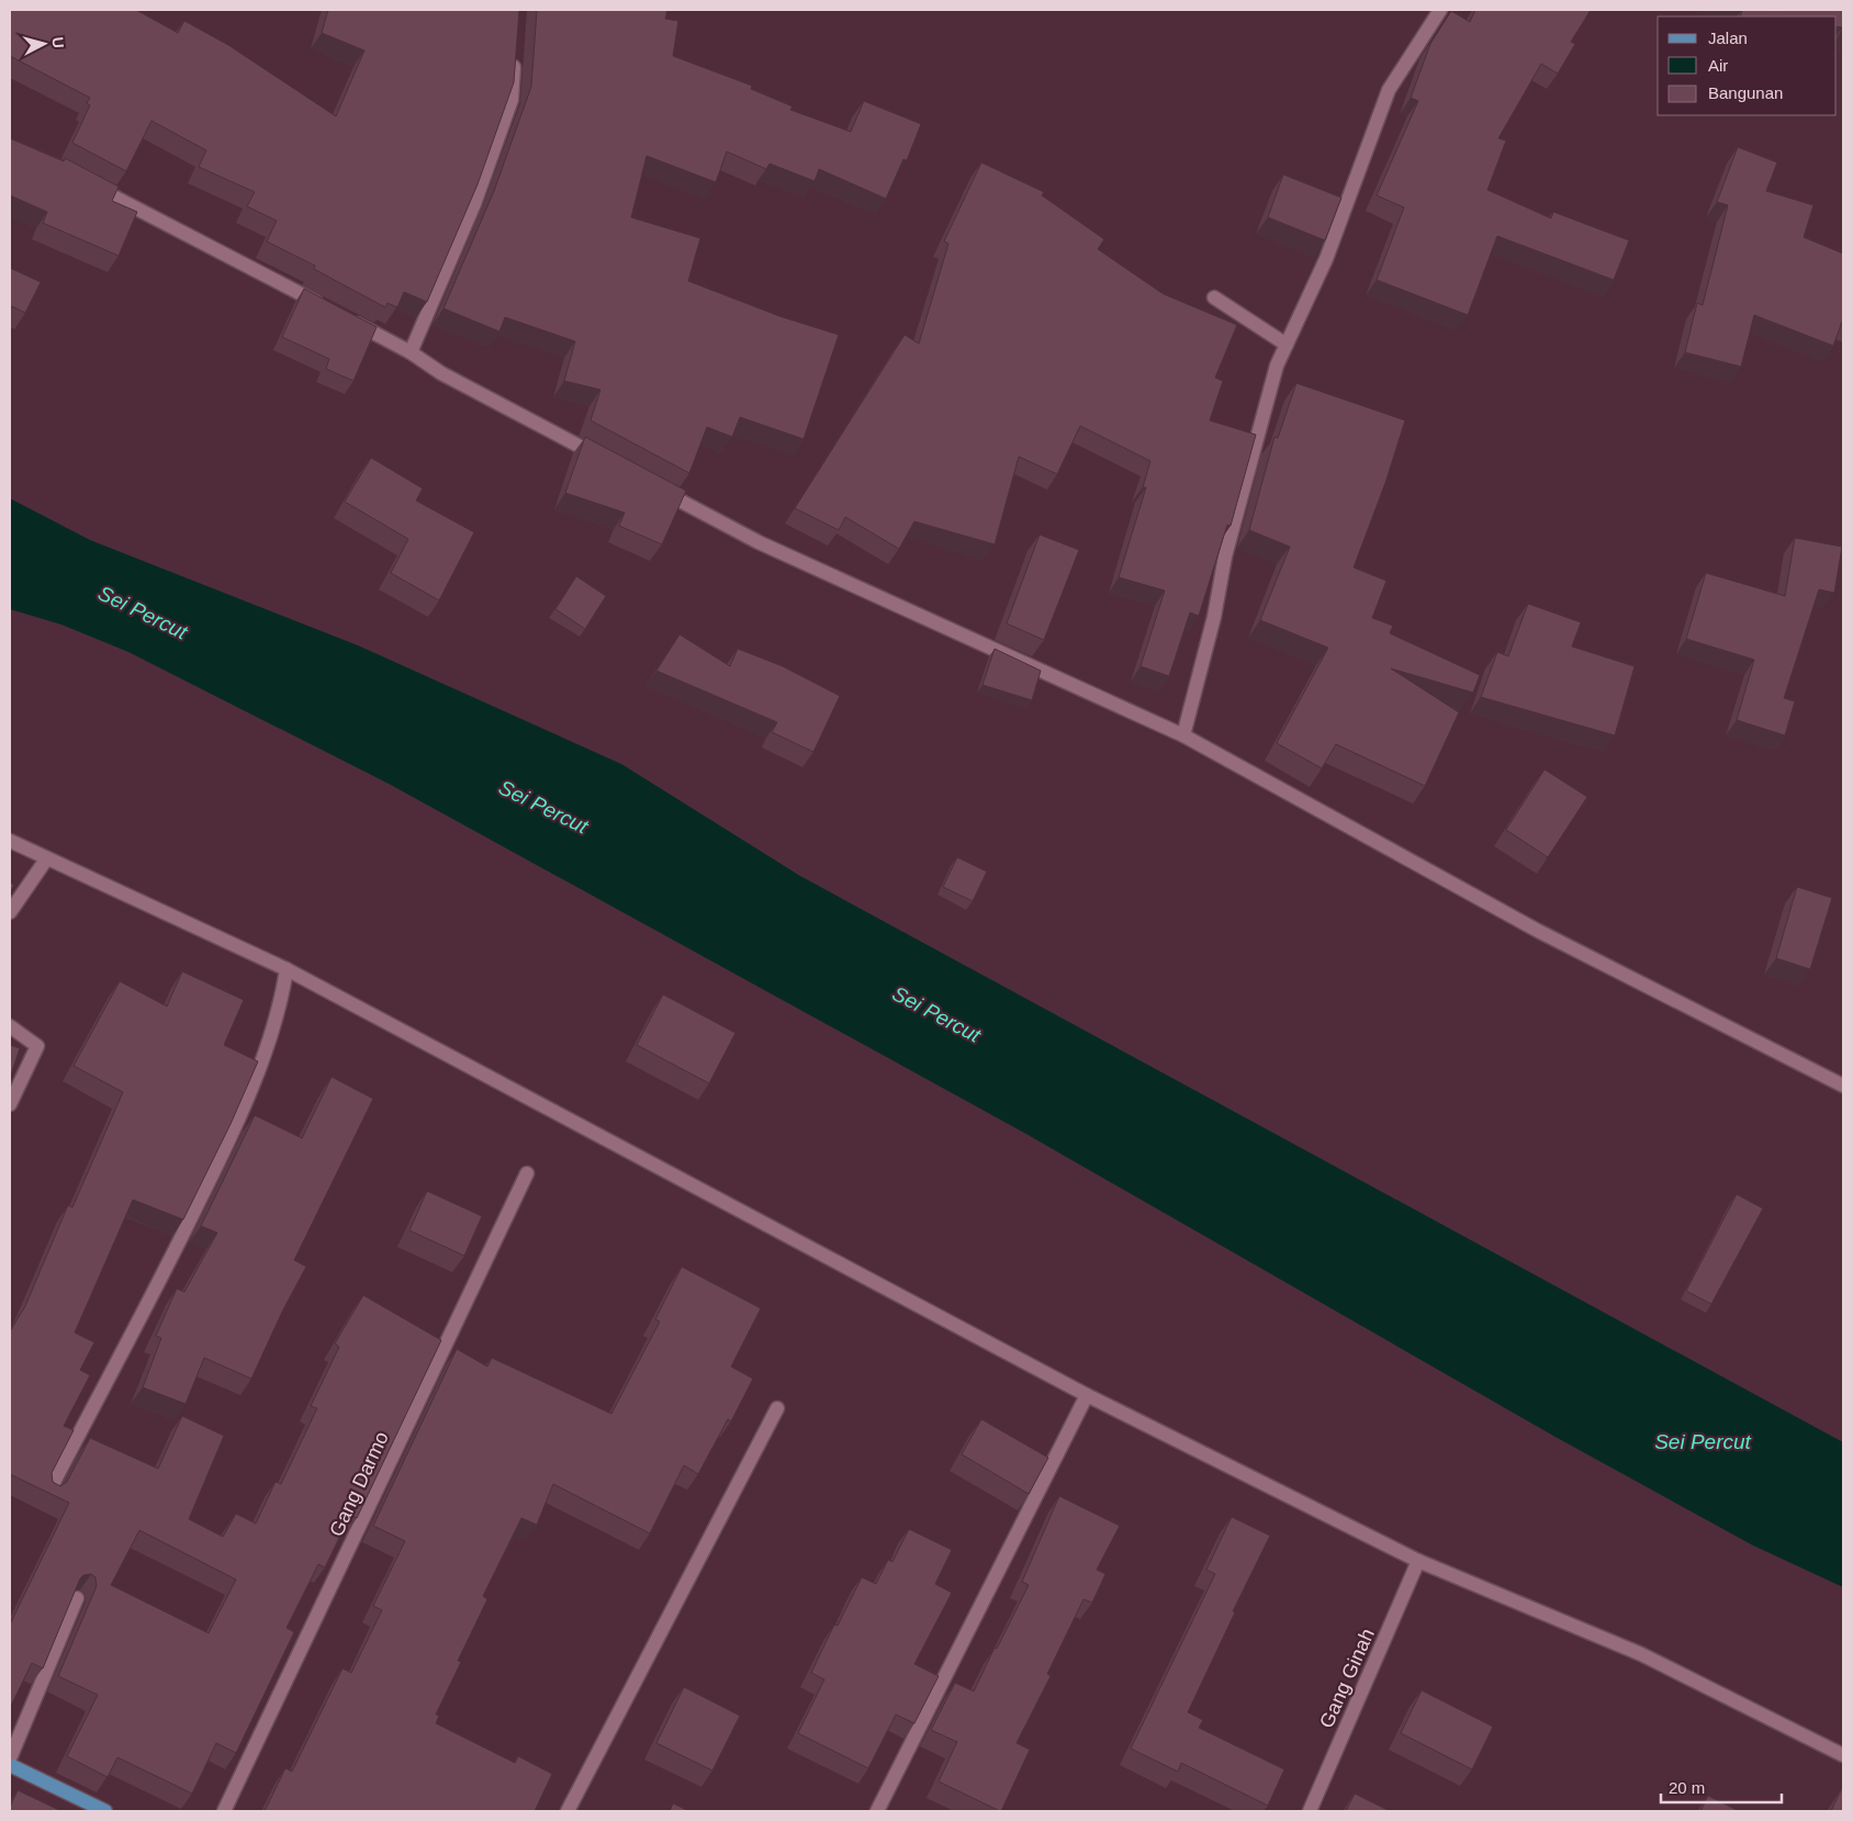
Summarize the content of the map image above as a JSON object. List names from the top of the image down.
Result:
{
  "streets": {
    "street": ["Gang Darmo", "Gang Ginah"]
  },
  "water": ["Sei Percut"],
  "legend": ["Jalan", "Air", "Bangunan"],
  "scale_bar": "20 m",
  "north": "right"
}
